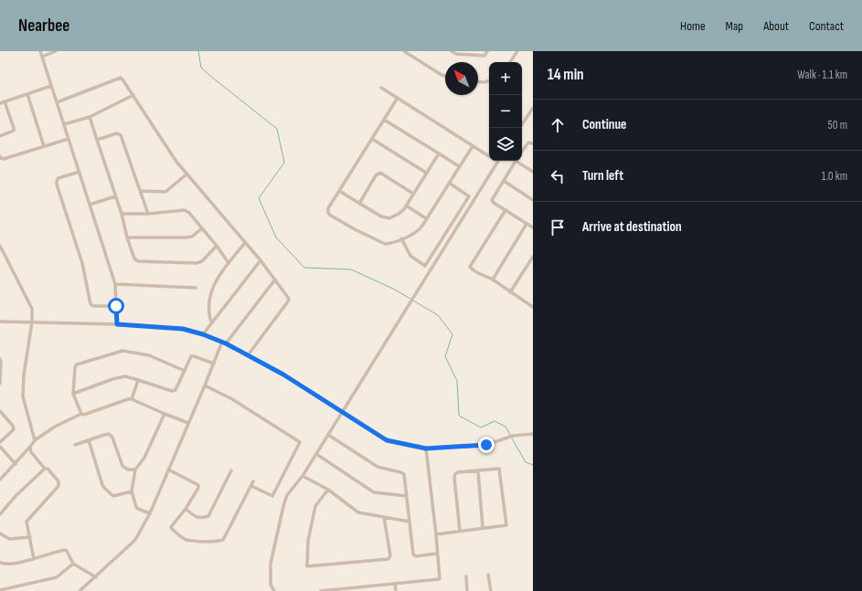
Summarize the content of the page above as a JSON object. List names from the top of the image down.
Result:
{
  "north": "top left",
  "page": {
    "header": "Nearbee",
    "nav": [
      "Home",
      "Map",
      "About",
      "Contact"
    ],
    "heading": ["14 min", "Walk · 1.1 km"],
    "map_buttons": ["+", "−"],
    "list": [
      ["Continue", "50 m"],
      ["Turn left", "1.0 km"],
      "Arrive at destination"
    ]
  }
}
